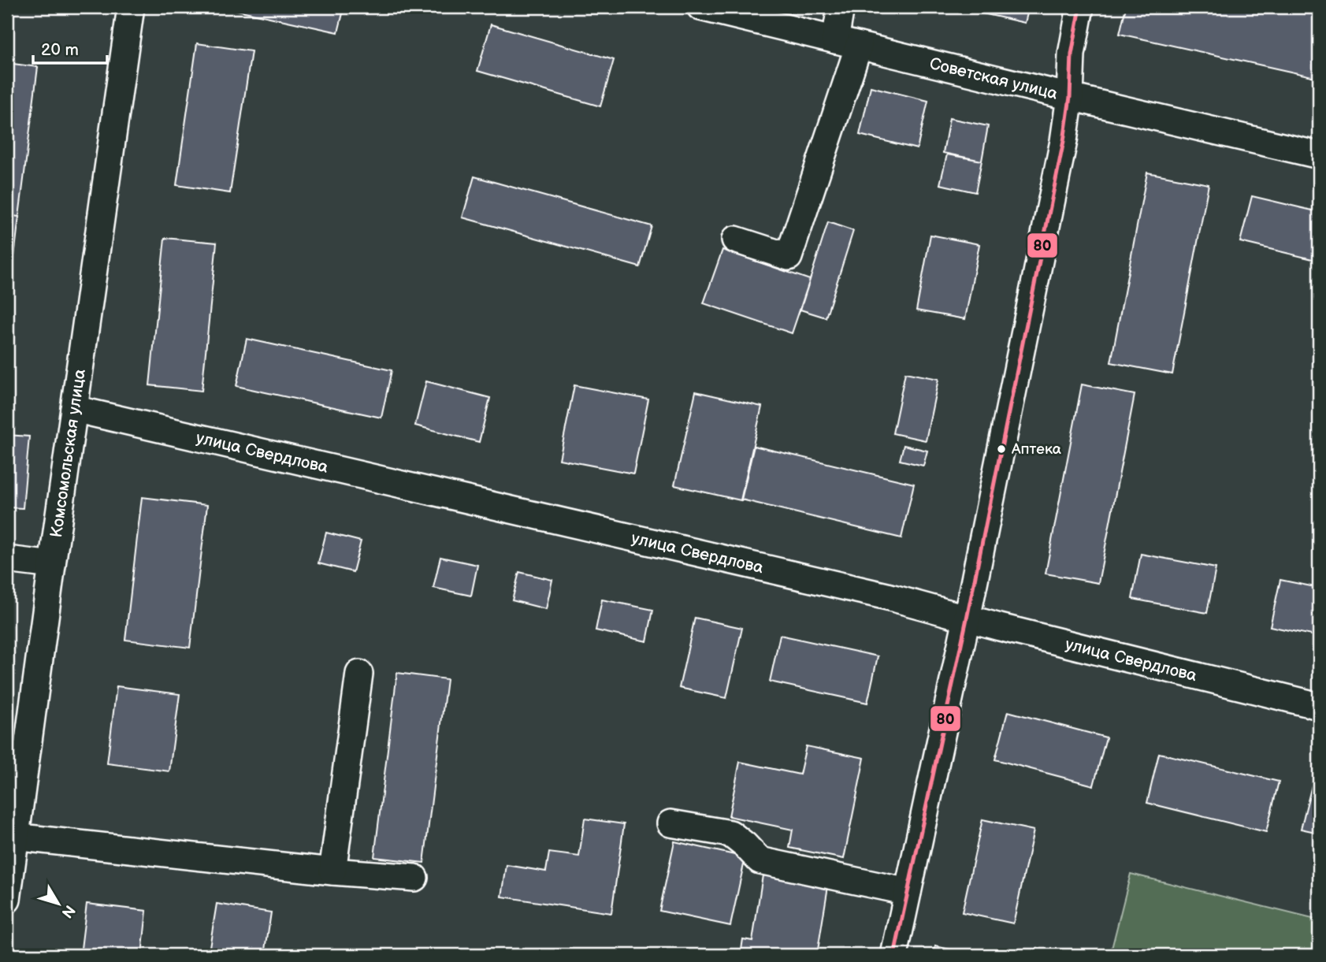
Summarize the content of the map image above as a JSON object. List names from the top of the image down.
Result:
{
  "streets": {
    "street": ["Советская улица", "улица Свердлова", "Комсомольская улица"]
  },
  "crossings": [
    ["улица Свердлова", "Комсомольская улица"]
  ],
  "places": ["Аптека"],
  "lines": ["transit line 80"],
  "scale_bar": "20 m",
  "north": "bottom right"
}
